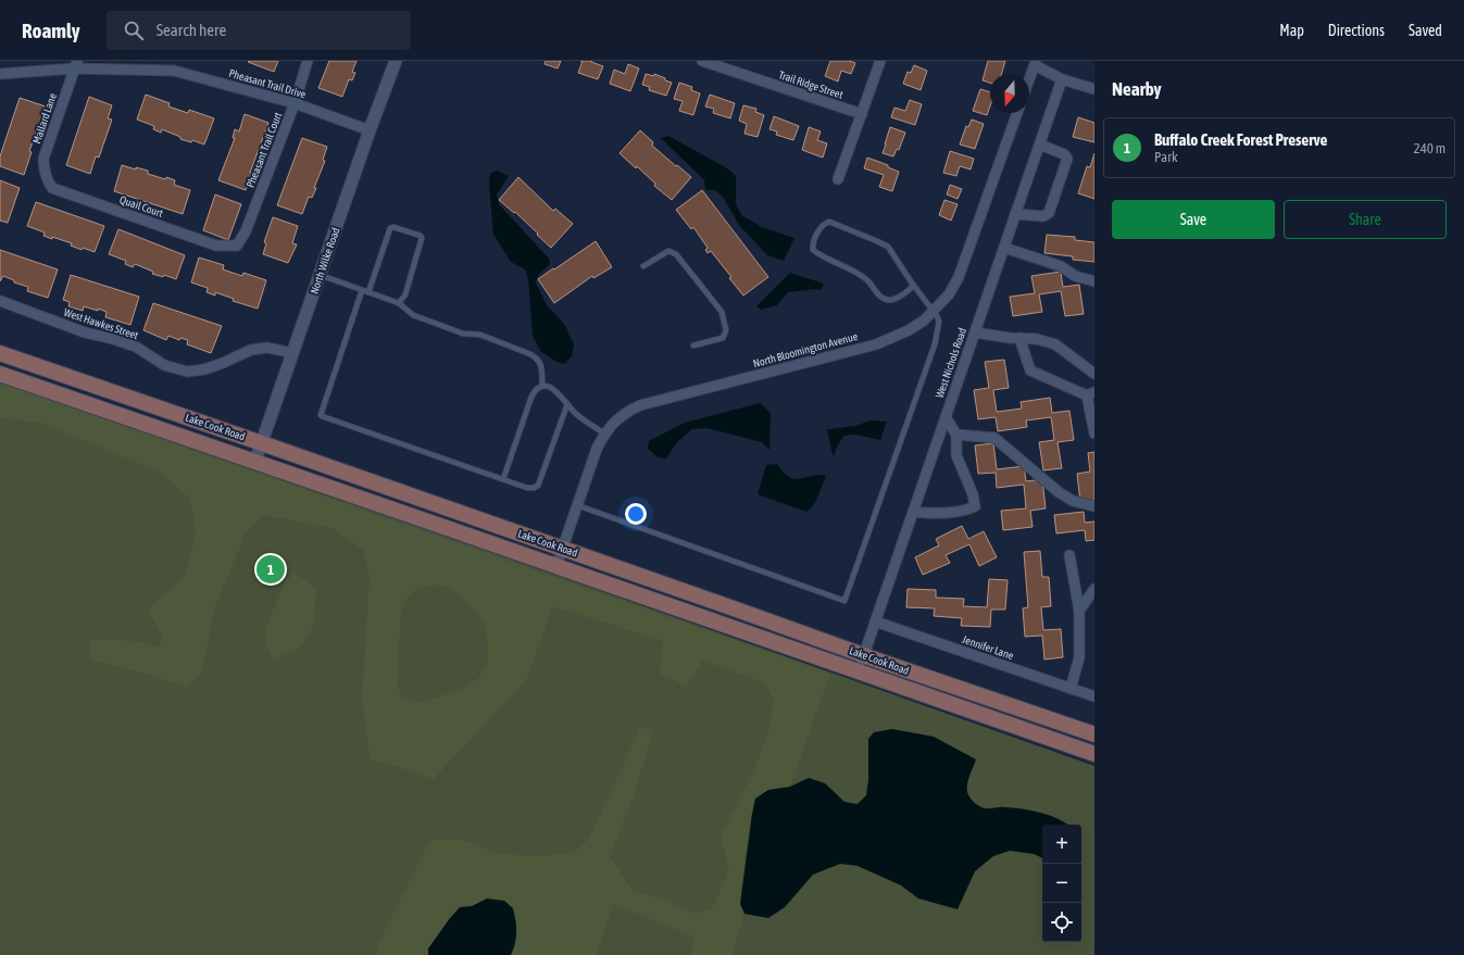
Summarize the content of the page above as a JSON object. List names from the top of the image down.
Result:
{
  "streets": {
    "main road": ["Lake Cook Road"],
    "street": [
      "Pheasant Trail Drive",
      "Trail Ridge Street",
      "Mallard Lane",
      "Pheasant Trail Court",
      "Quail Court",
      "North Wilke Road",
      "West Hawkes Street",
      "North Bloomington Avenue",
      "West Nichols Road",
      "Jennifer Lane"
    ]
  },
  "crossings": [
    ["Pheasant Trail Drive", "Mallard Lane"],
    ["Pheasant Trail Drive", "Pheasant Trail Court"],
    ["Pheasant Trail Drive", "North Wilke Road"],
    ["Mallard Lane", "Quail Court"],
    ["Pheasant Trail Court", "Quail Court"],
    ["North Wilke Road", "West Hawkes Street"],
    ["North Wilke Road", "Lake Cook Road"],
    ["North Bloomington Avenue", "Lake Cook Road"],
    ["West Nichols Road", "Lake Cook Road"],
    ["West Nichols Road", "Jennifer Lane"]
  ],
  "north": "bottom",
  "page": {
    "header": "Roamly",
    "search": "Search here",
    "nav": ["Map", "Directions", "Saved"],
    "heading": "Nearby",
    "list": [
      {
        "mark": "1",
        "name": "Buffalo Creek Forest Preserve",
        "note": "Park",
        "value": "240 m"
      }
    ],
    "buttons": ["Save", "Share"],
    "pins": "1",
    "map_buttons": ["+", "−"]
  }
}
